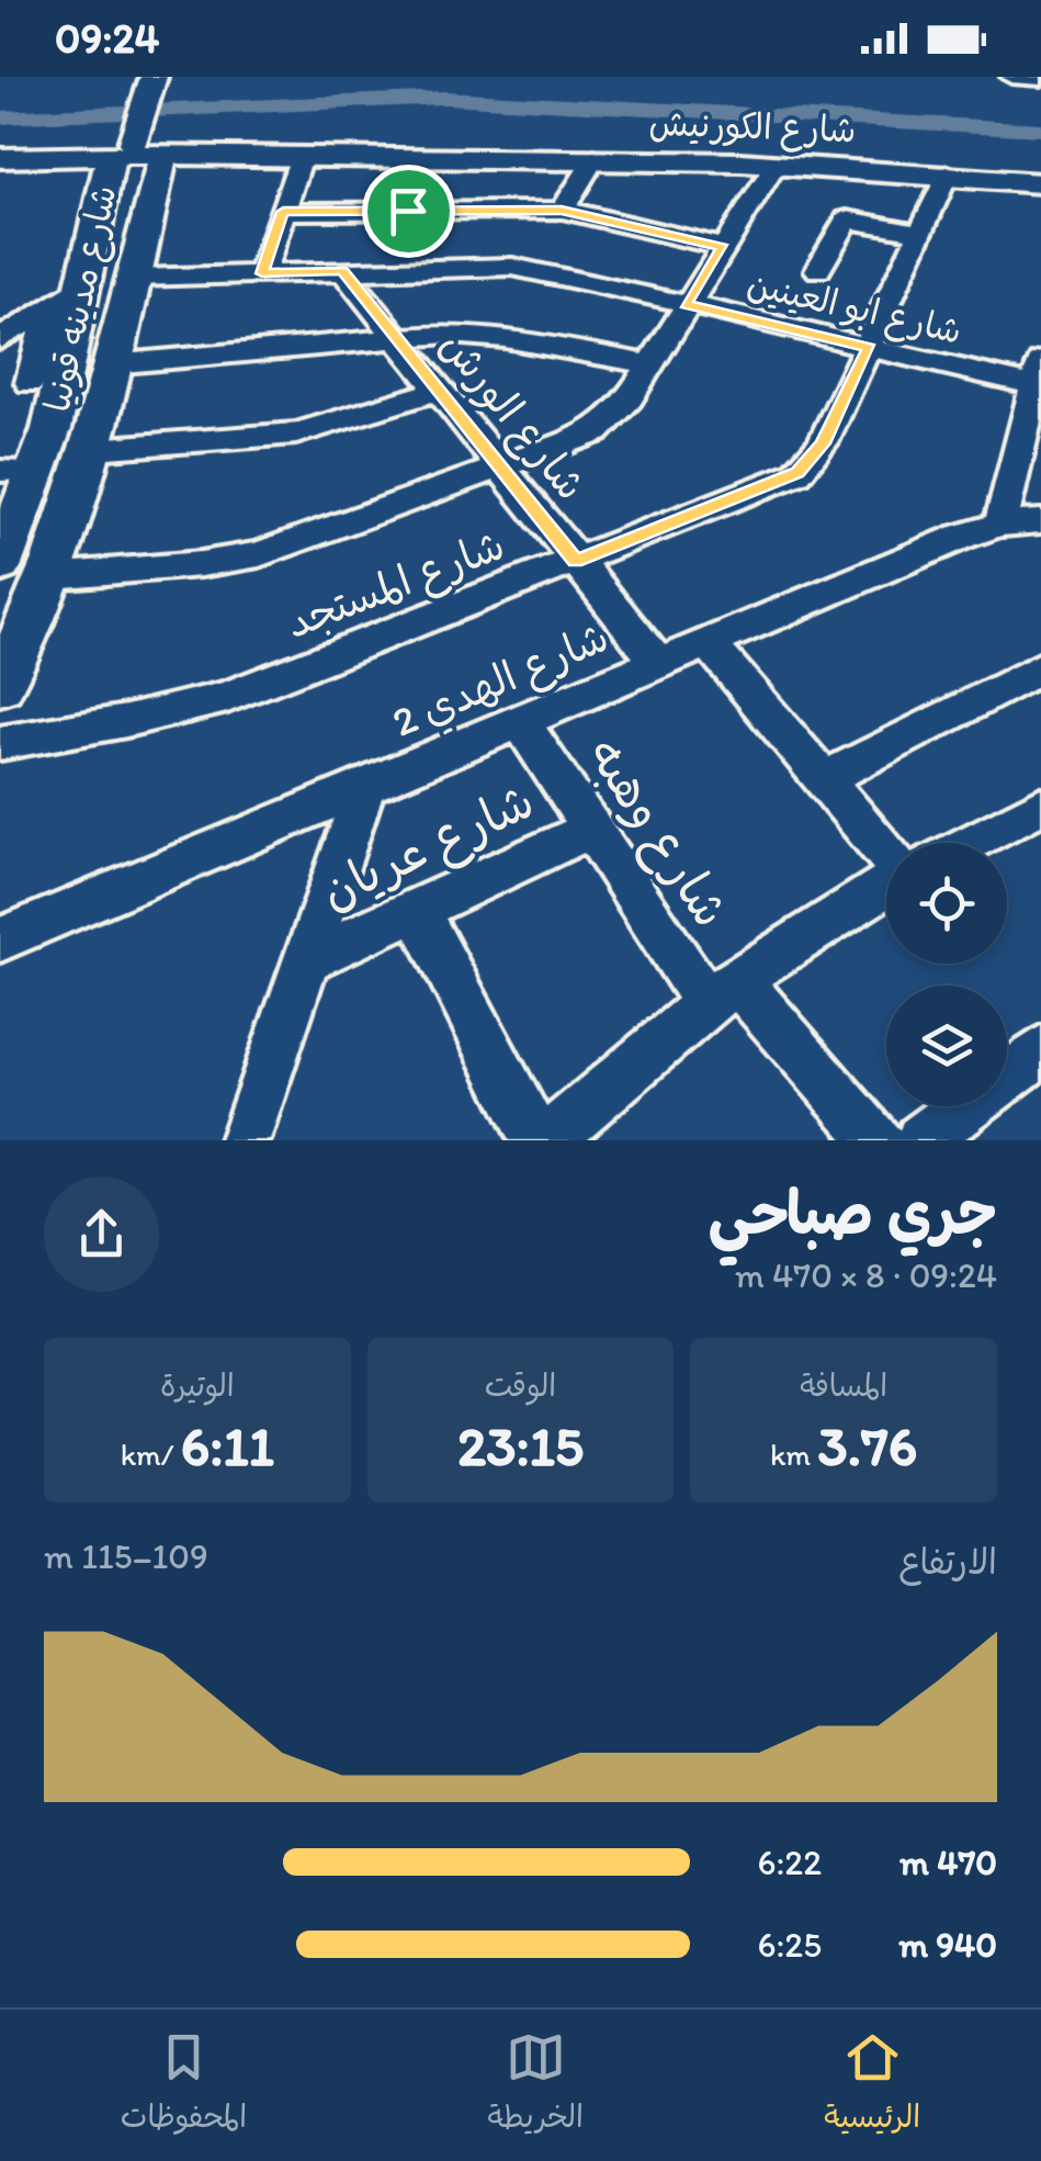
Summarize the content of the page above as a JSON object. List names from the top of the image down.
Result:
{
  "streets": {
    "main road": ["شارع الكورنيش", "شارع مدينه قونيا"],
    "street": [
      "شارع ابو العينين",
      "شارع الورش",
      "شارع المستجد",
      "شارع الهدي 2",
      "شارع وهبه",
      "شارع عريان"
    ]
  },
  "crossings": [
    ["شارع الكورنيش", "شارع مدينه قونيا"],
    ["شارع الكورنيش", "شارع المستجد"],
    ["شارع مدينه قونيا", "شارع ابو العينين"],
    ["شارع ابو العينين", "شارع الورش"],
    ["شارع ابو العينين", "شارع المستجد"],
    ["شارع الورش", "شارع المستجد"],
    ["شارع الورش", "شارع الهدي 2"],
    ["شارع الهدي 2", "شارع وهبه"],
    ["شارع وهبه", "شارع عريان"]
  ],
  "page": {
    "status": "09:24",
    "heading": ["جري صباحي", "09:24 · 8 × 470 m"],
    "stats": [
      ["المسافة", "3.76 km"],
      ["الوقت", "23:15"],
      ["الوتيرة", "6:11 /km"]
    ],
    "chart": ["الارتفاع", "109–115 m"],
    "list": [
      {
        "name": "470 m",
        "note": "6:22"
      },
      {
        "name": "940 m",
        "note": "6:25"
      }
    ],
    "tabs": ["الرئيسية", "الخريطة", "المحفوظات"]
  }
}
